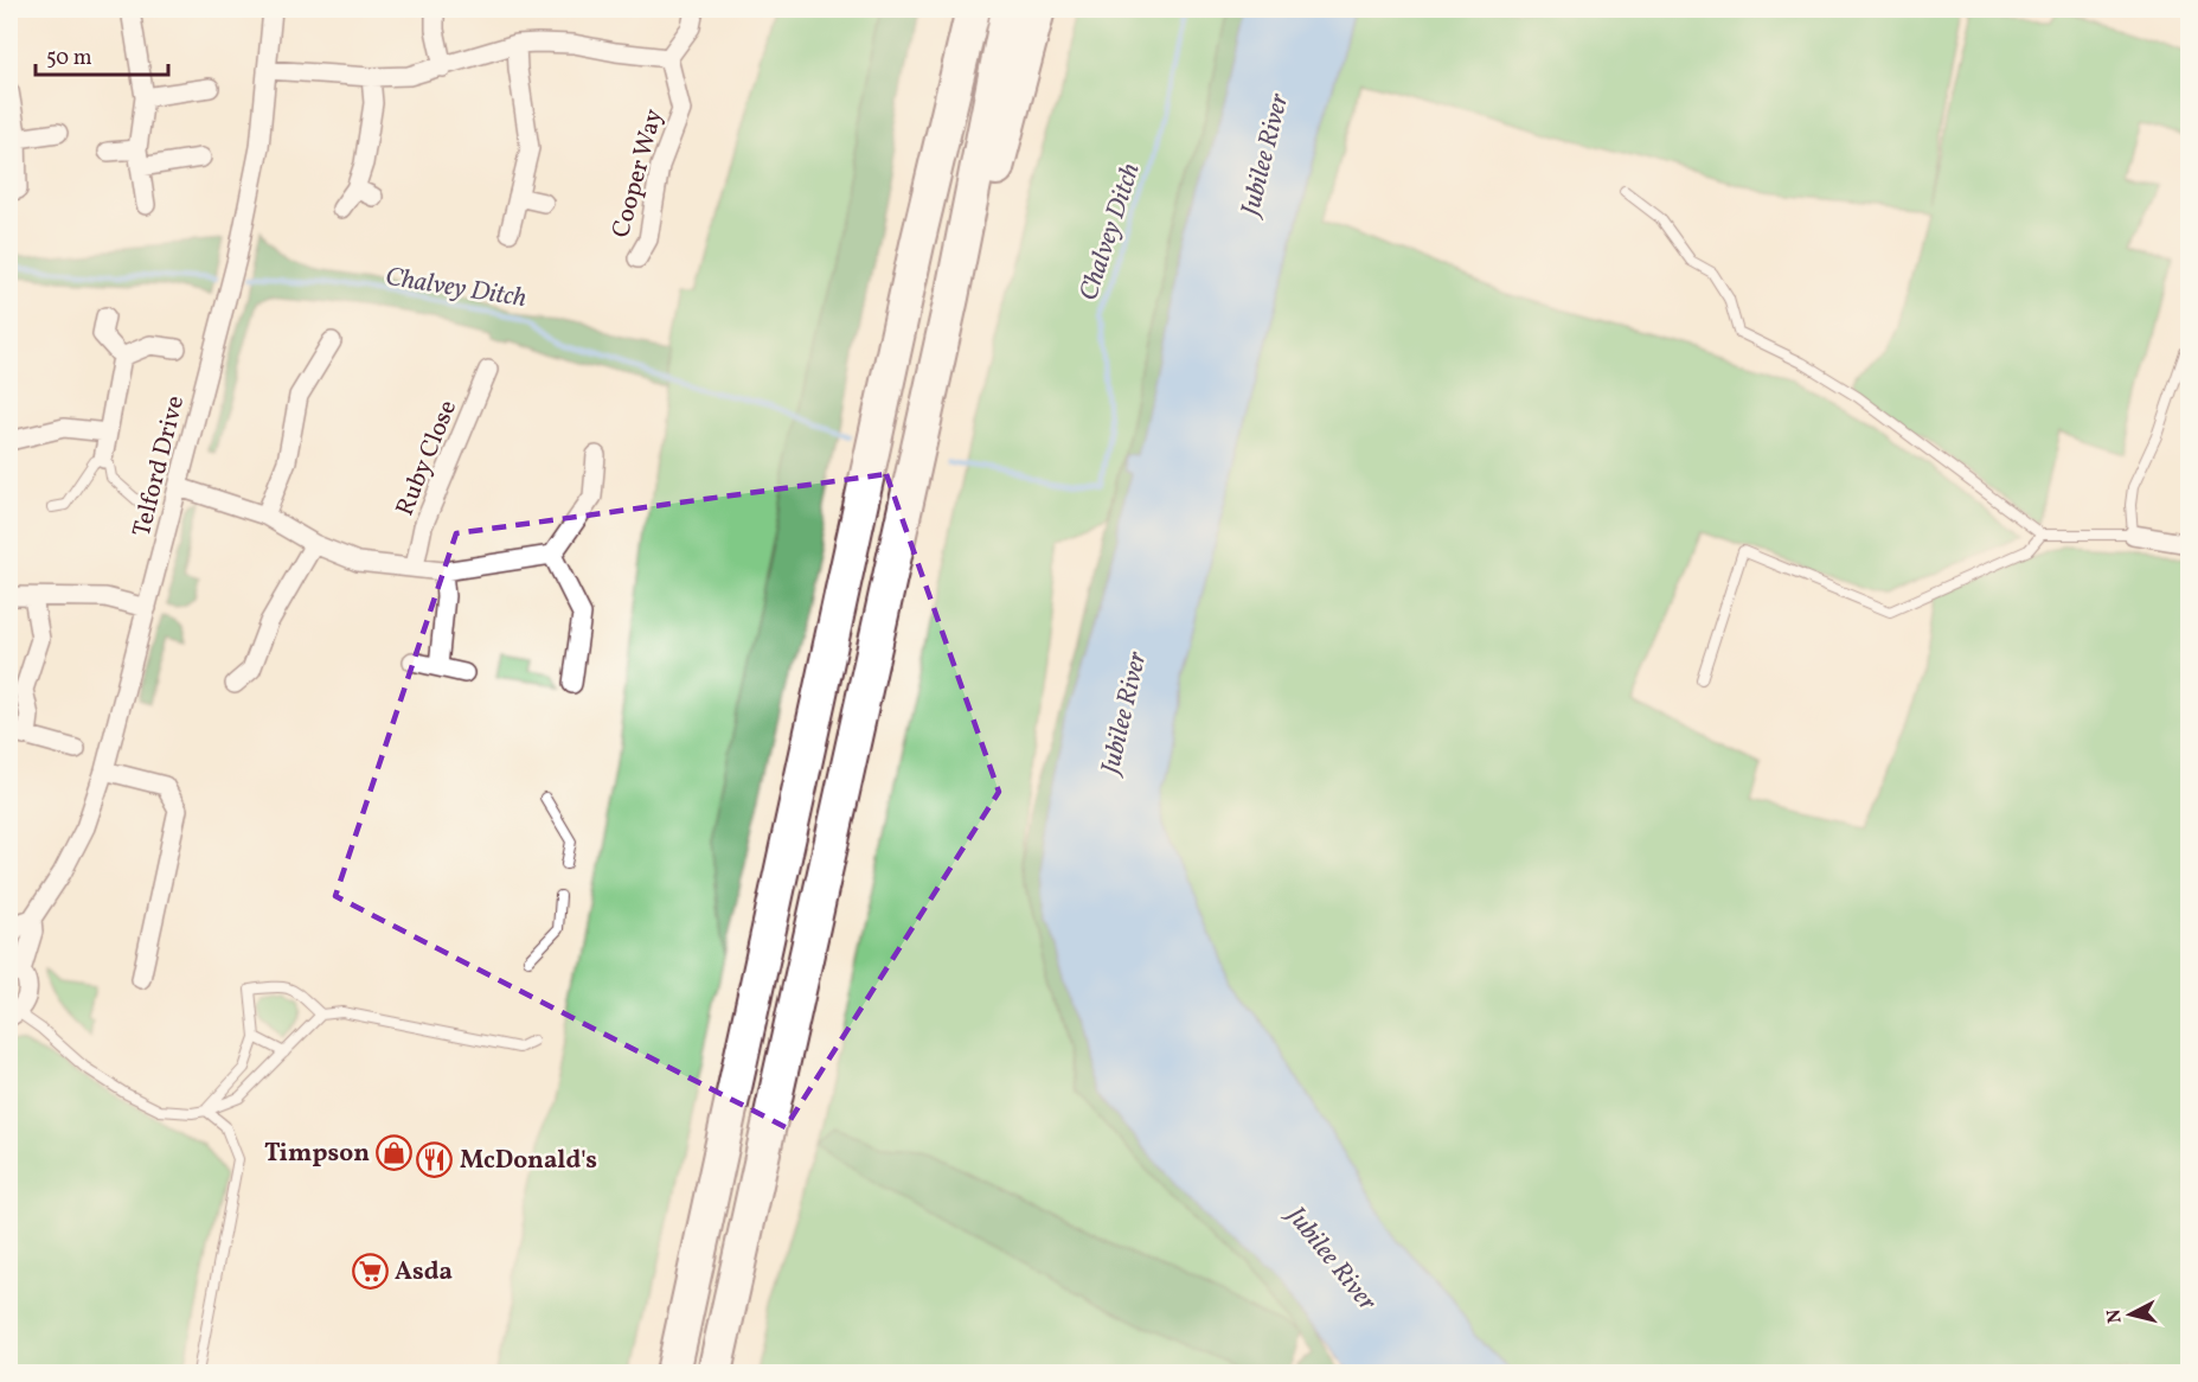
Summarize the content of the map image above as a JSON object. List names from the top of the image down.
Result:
{
  "streets": {
    "street": ["Cooper Way", "Ruby Close", "Telford Drive"]
  },
  "water": ["Jubilee River", "Chalvey Ditch"],
  "places": {
    "shop": ["Timpson"],
    "restaurant": ["McDonald's"],
    "supermarket": ["Asda"]
  },
  "scale_bar": "50 m",
  "north": "left"
}
